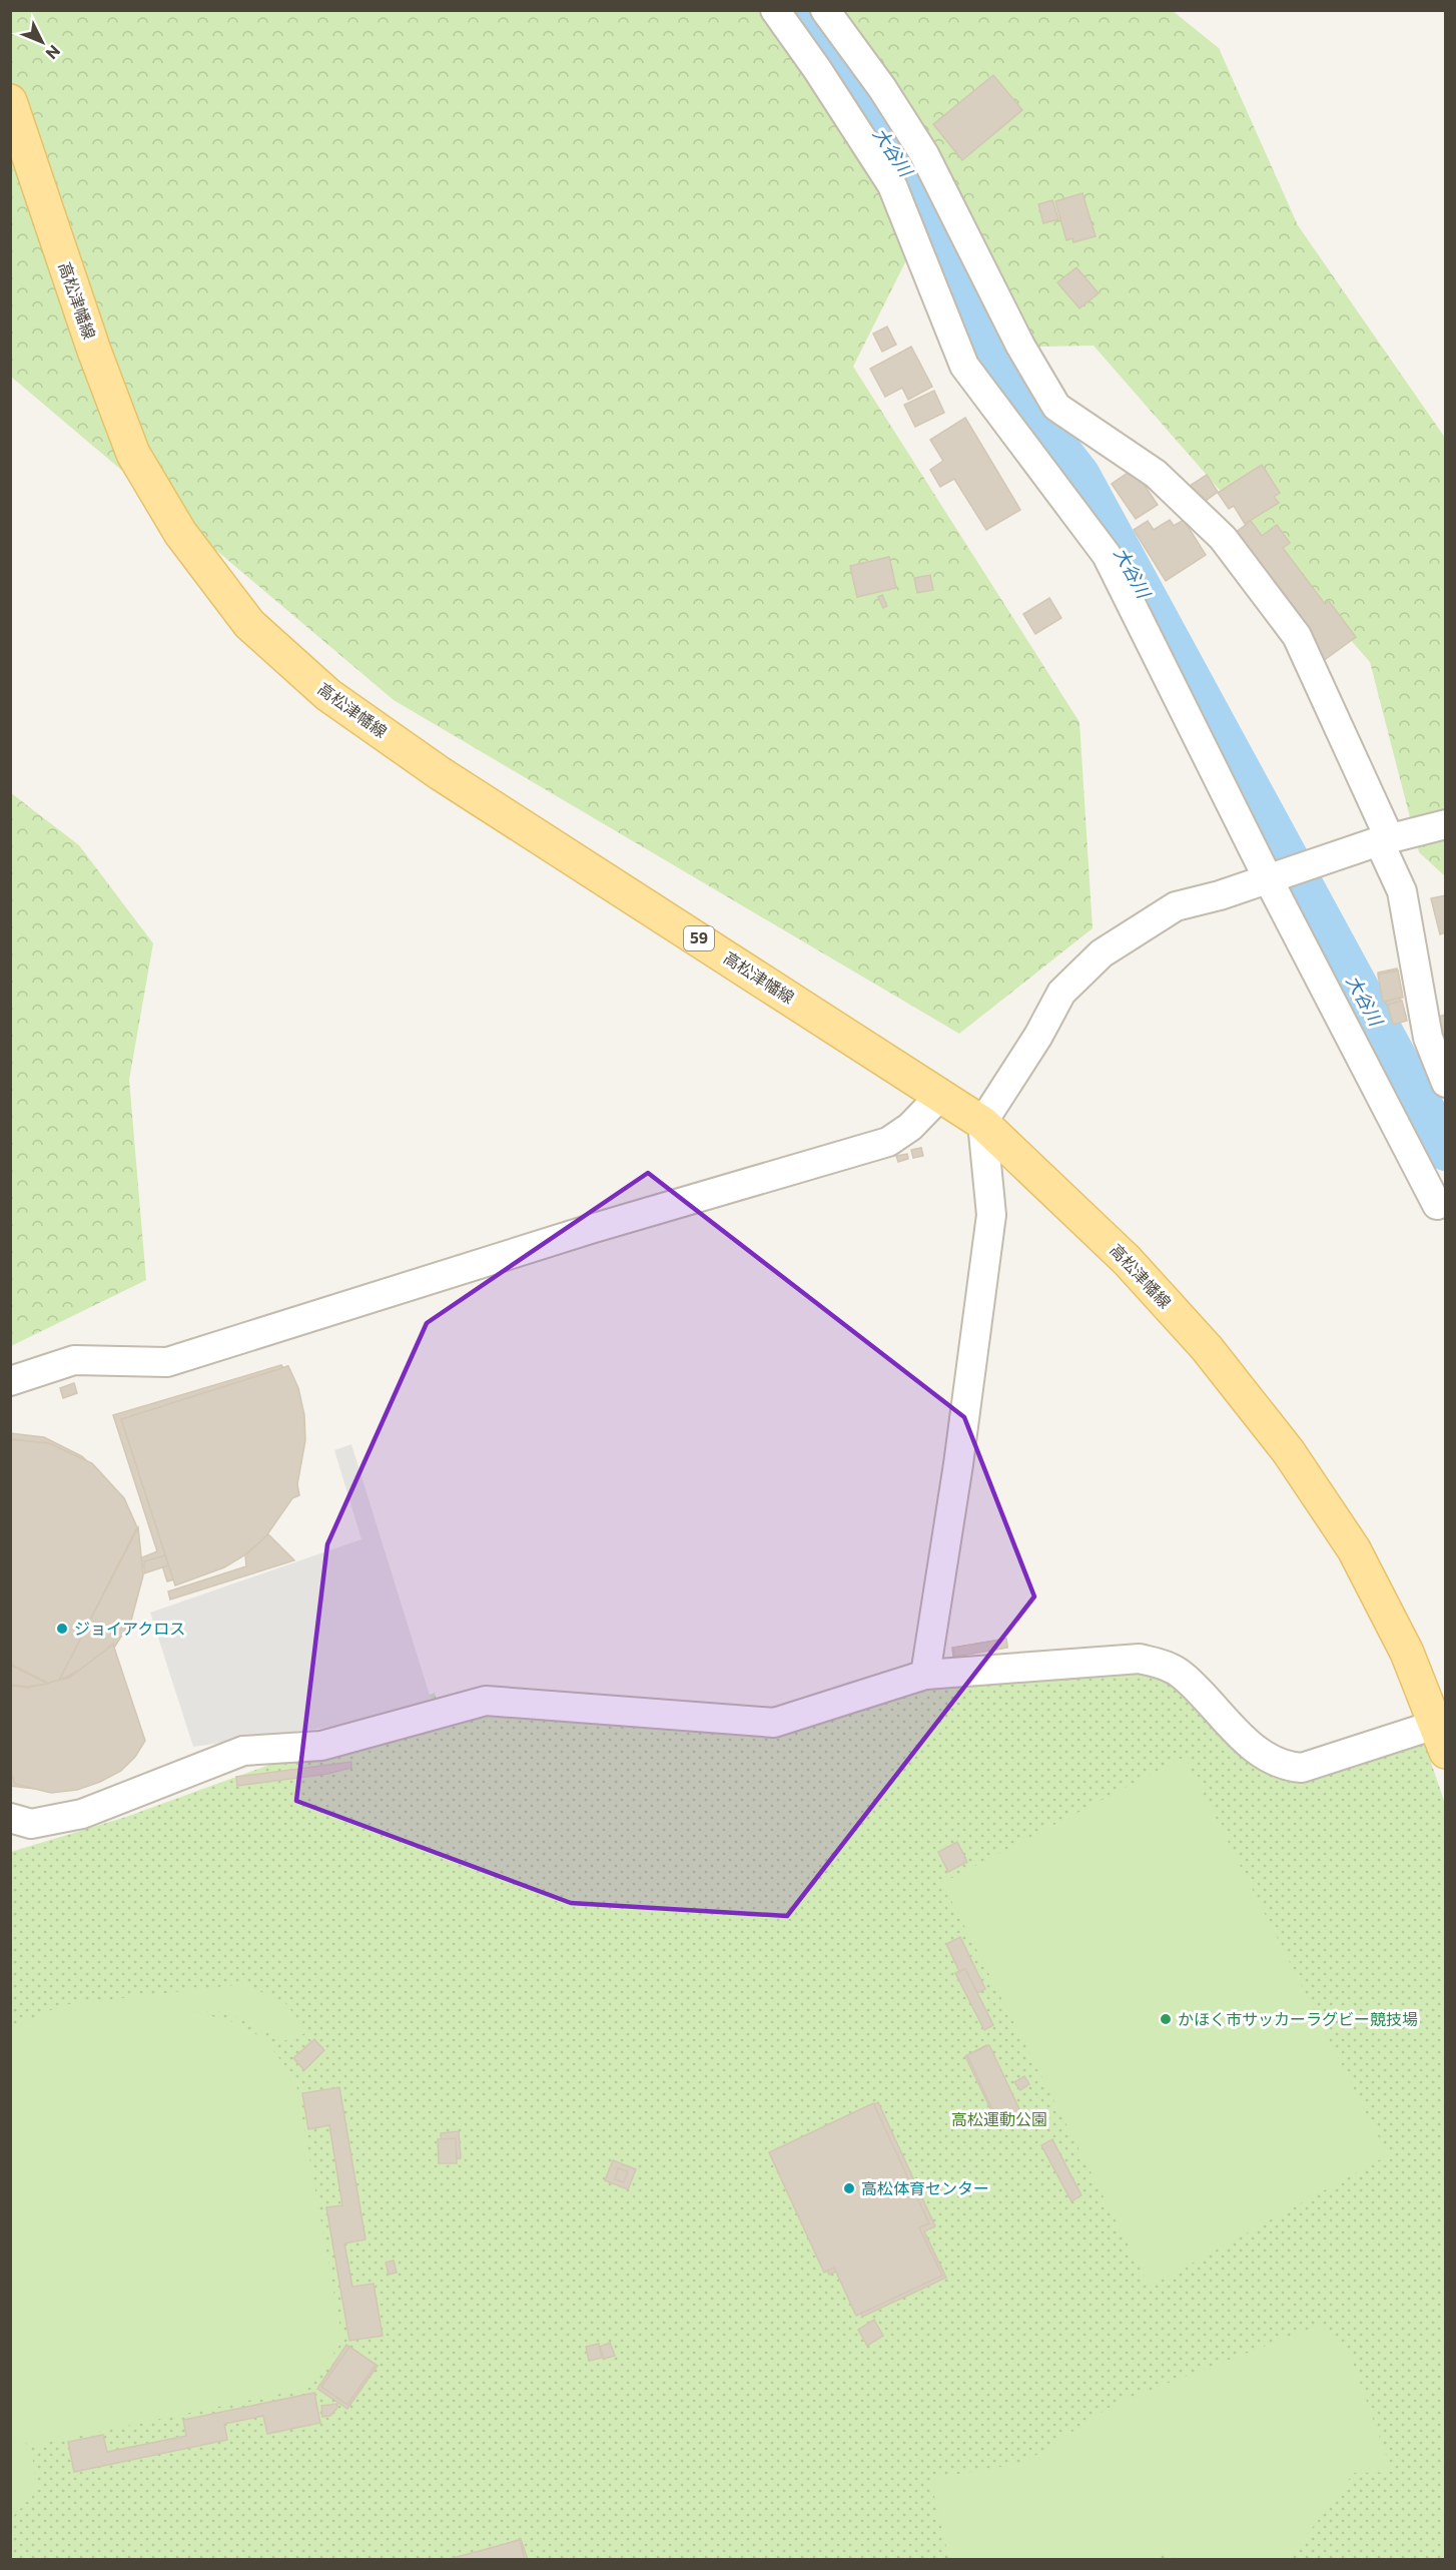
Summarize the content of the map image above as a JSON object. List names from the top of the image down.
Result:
{
  "streets": {
    "main road": ["高松津幡線", "59"]
  },
  "water": ["大谷川"],
  "parks": ["高松運動公園"],
  "places": ["ジョイアクロス", "かほく市サッカーラグビー競技場", "高松体育センター"],
  "north": "bottom right"
}
